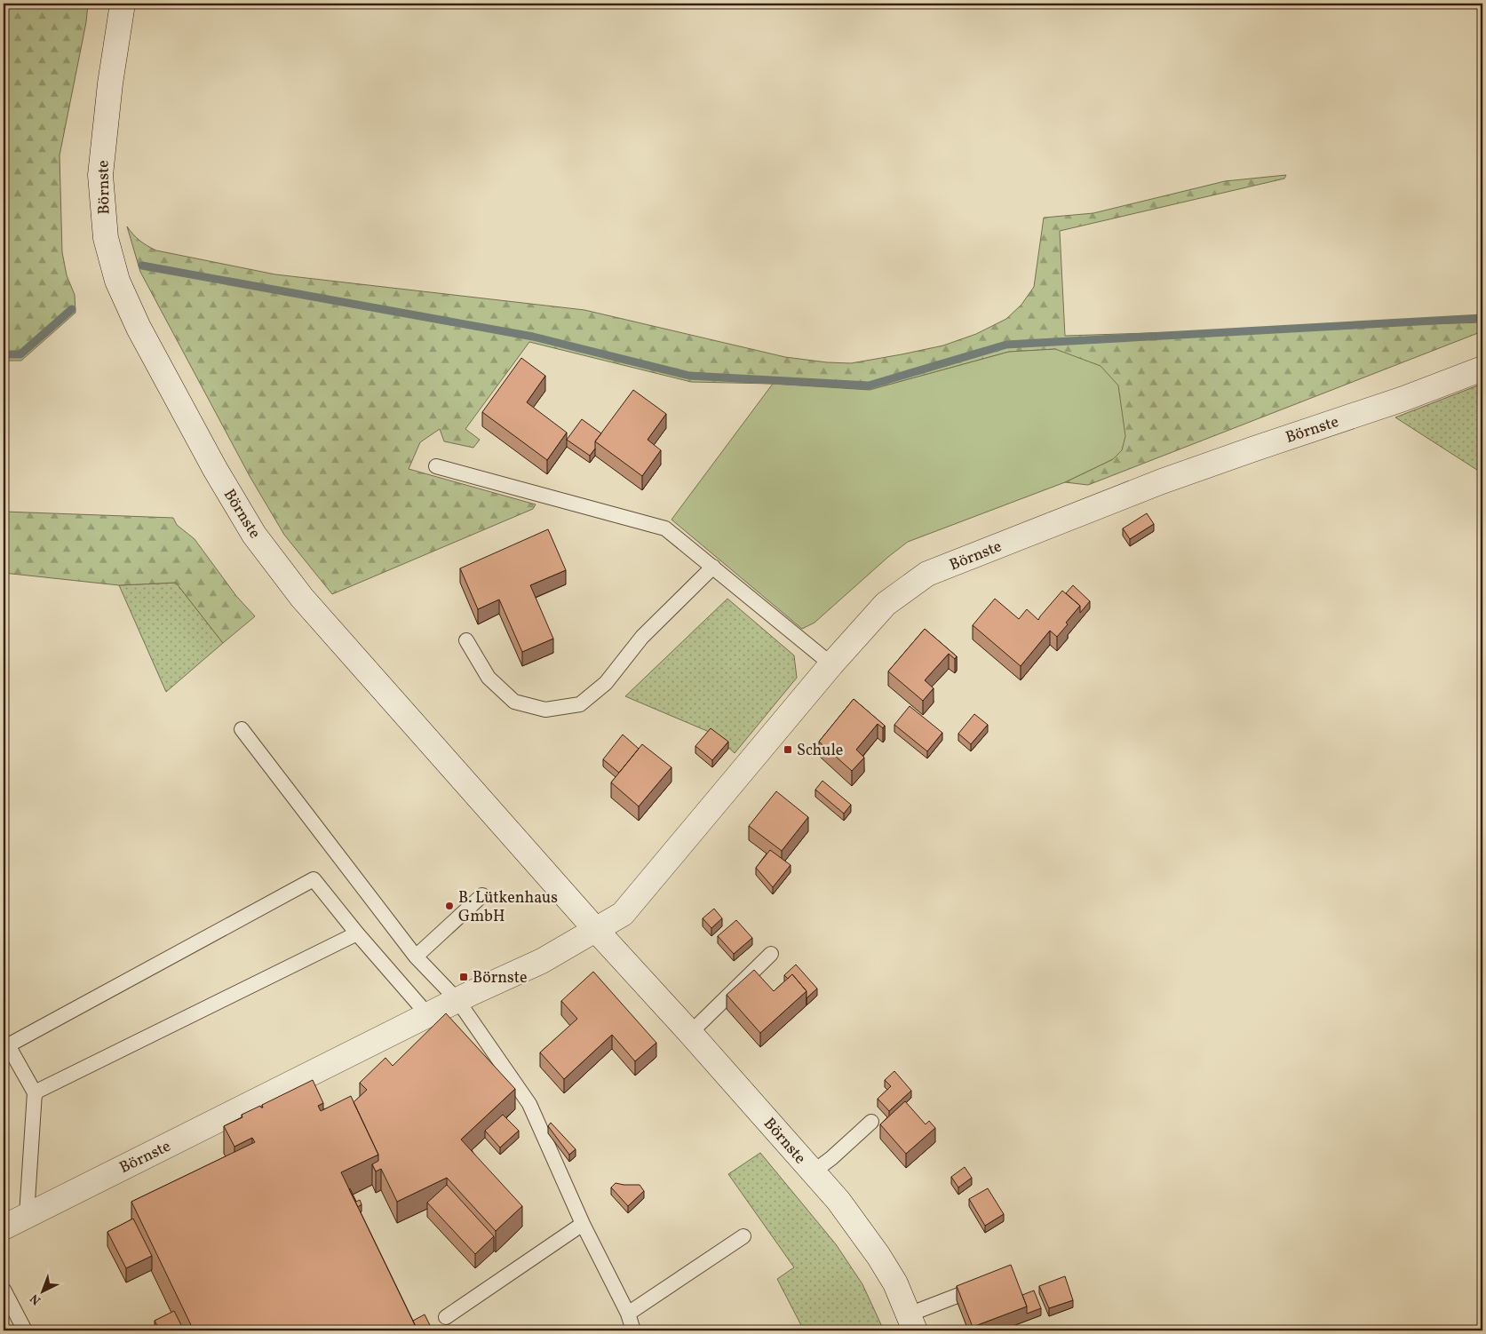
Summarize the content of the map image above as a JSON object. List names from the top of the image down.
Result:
{
  "streets": {
    "street": ["Börnste"]
  },
  "places": {
    "transit": ["Schule", "Börnste"],
    "other": ["B. Lütkenhaus GmbH"]
  },
  "north": "bottom left"
}
